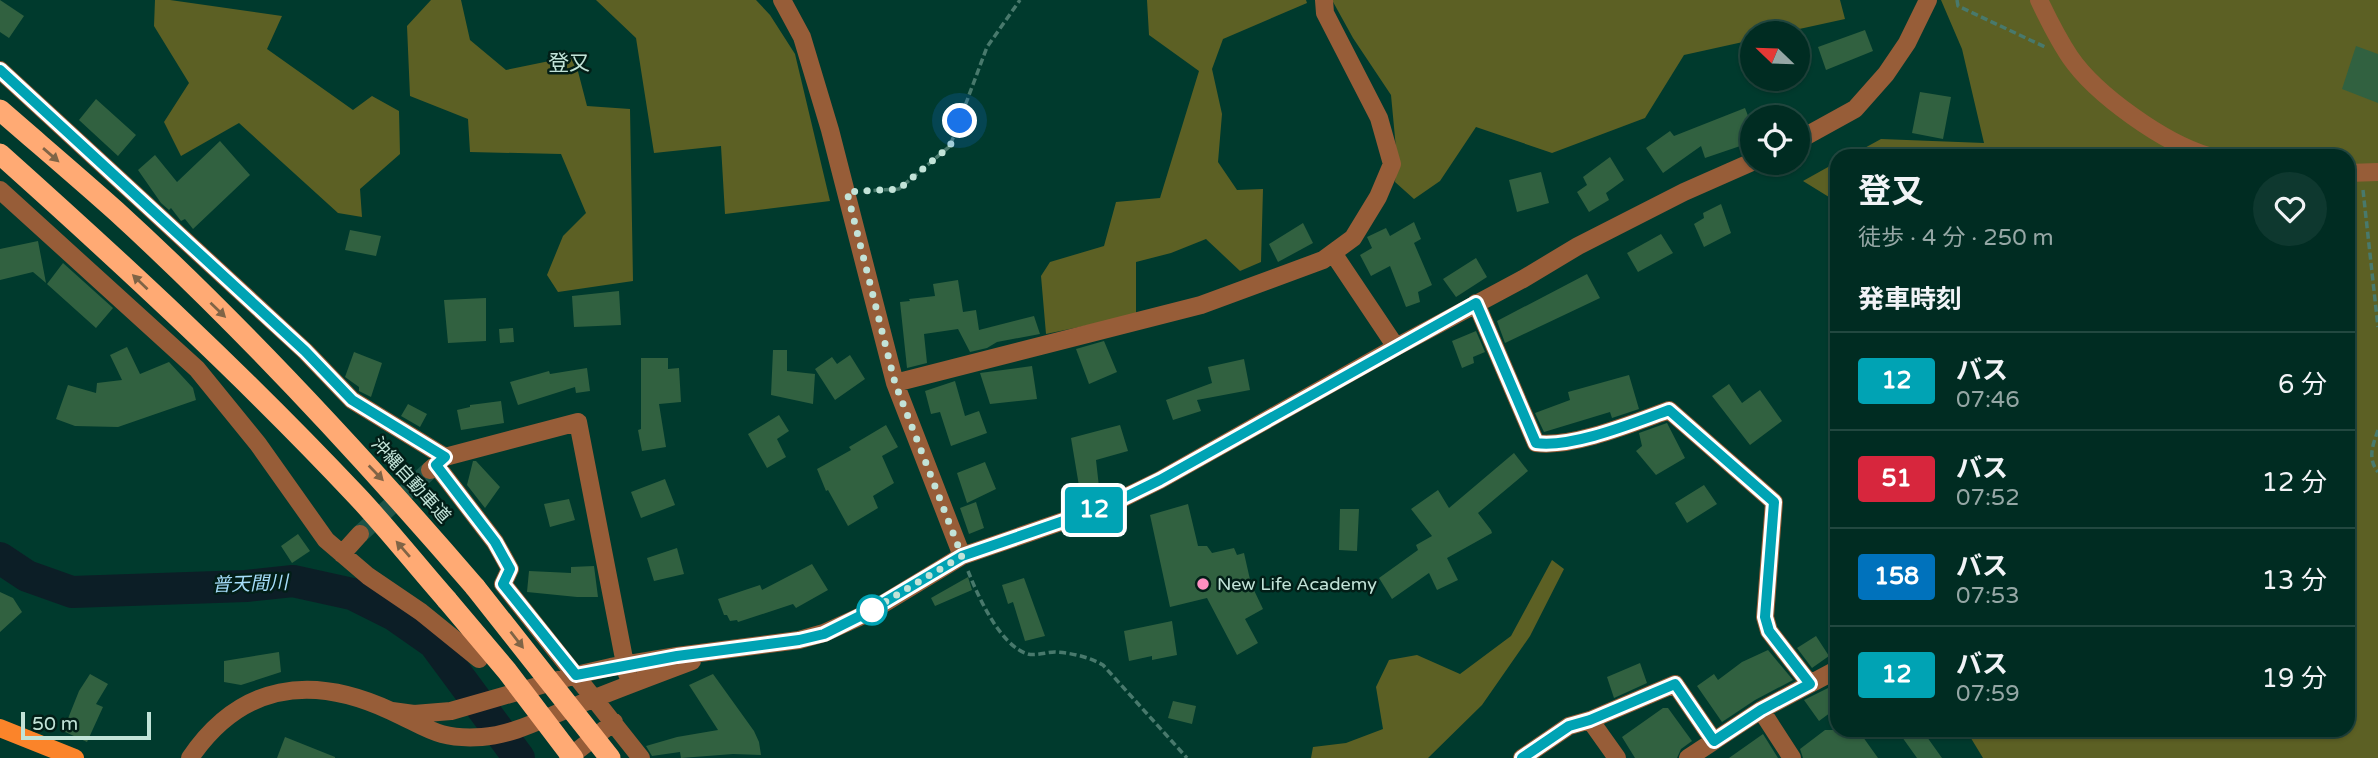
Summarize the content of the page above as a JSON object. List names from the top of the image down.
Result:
{
  "streets": {
    "highway": ["沖縄自動車道"]
  },
  "districts": ["登又"],
  "water": ["普天間川"],
  "places": ["New Life Academy"],
  "lines": ["bus line 12"],
  "scale_bar": "50 m",
  "north": "top left",
  "page": {
    "on_map": "12",
    "heading": [
      ["登又", "徒歩 · 4 分 · 250 m"],
      "発車時刻"
    ],
    "list": [
      {
        "mark": "12",
        "name": "バス",
        "note": "07:46",
        "value": "6 分"
      },
      {
        "mark": "51",
        "name": "バス",
        "note": "07:52",
        "value": "12 分"
      },
      {
        "mark": "158",
        "name": "バス",
        "note": "07:53",
        "value": "13 分"
      },
      {
        "mark": "12",
        "name": "バス",
        "note": "07:59",
        "value": "19 分"
      }
    ],
    "scale": "50 m"
  }
}
